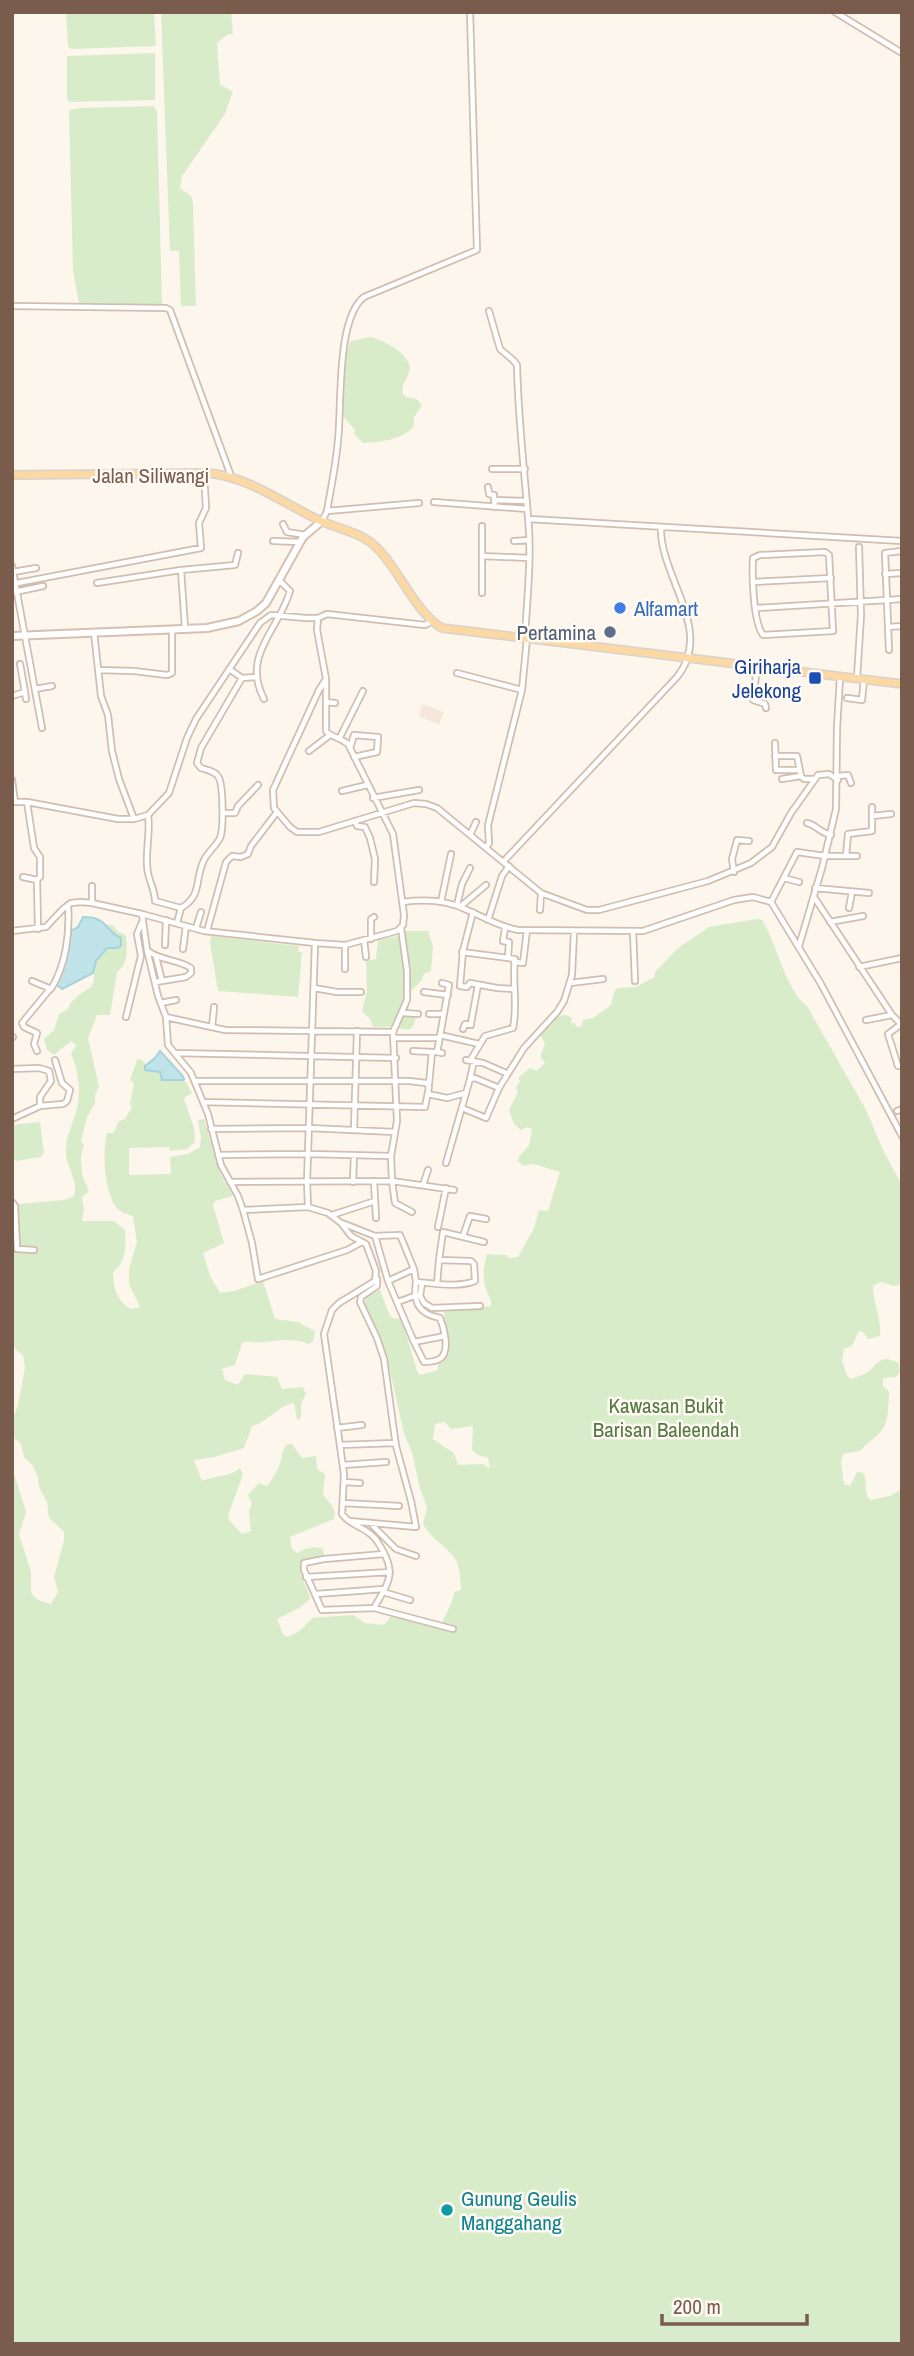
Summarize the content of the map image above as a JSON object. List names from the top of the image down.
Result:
{
  "streets": {
    "main road": ["Jalan Siliwangi"]
  },
  "parks": ["Kawasan Bukit Barisan Baleendah"],
  "places": {
    "other": ["Alfamart", "Pertamina", "Gunung Geulis Manggahang"],
    "transit": ["Giriharja Jelekong"]
  },
  "scale_bar": "200 m"
}
